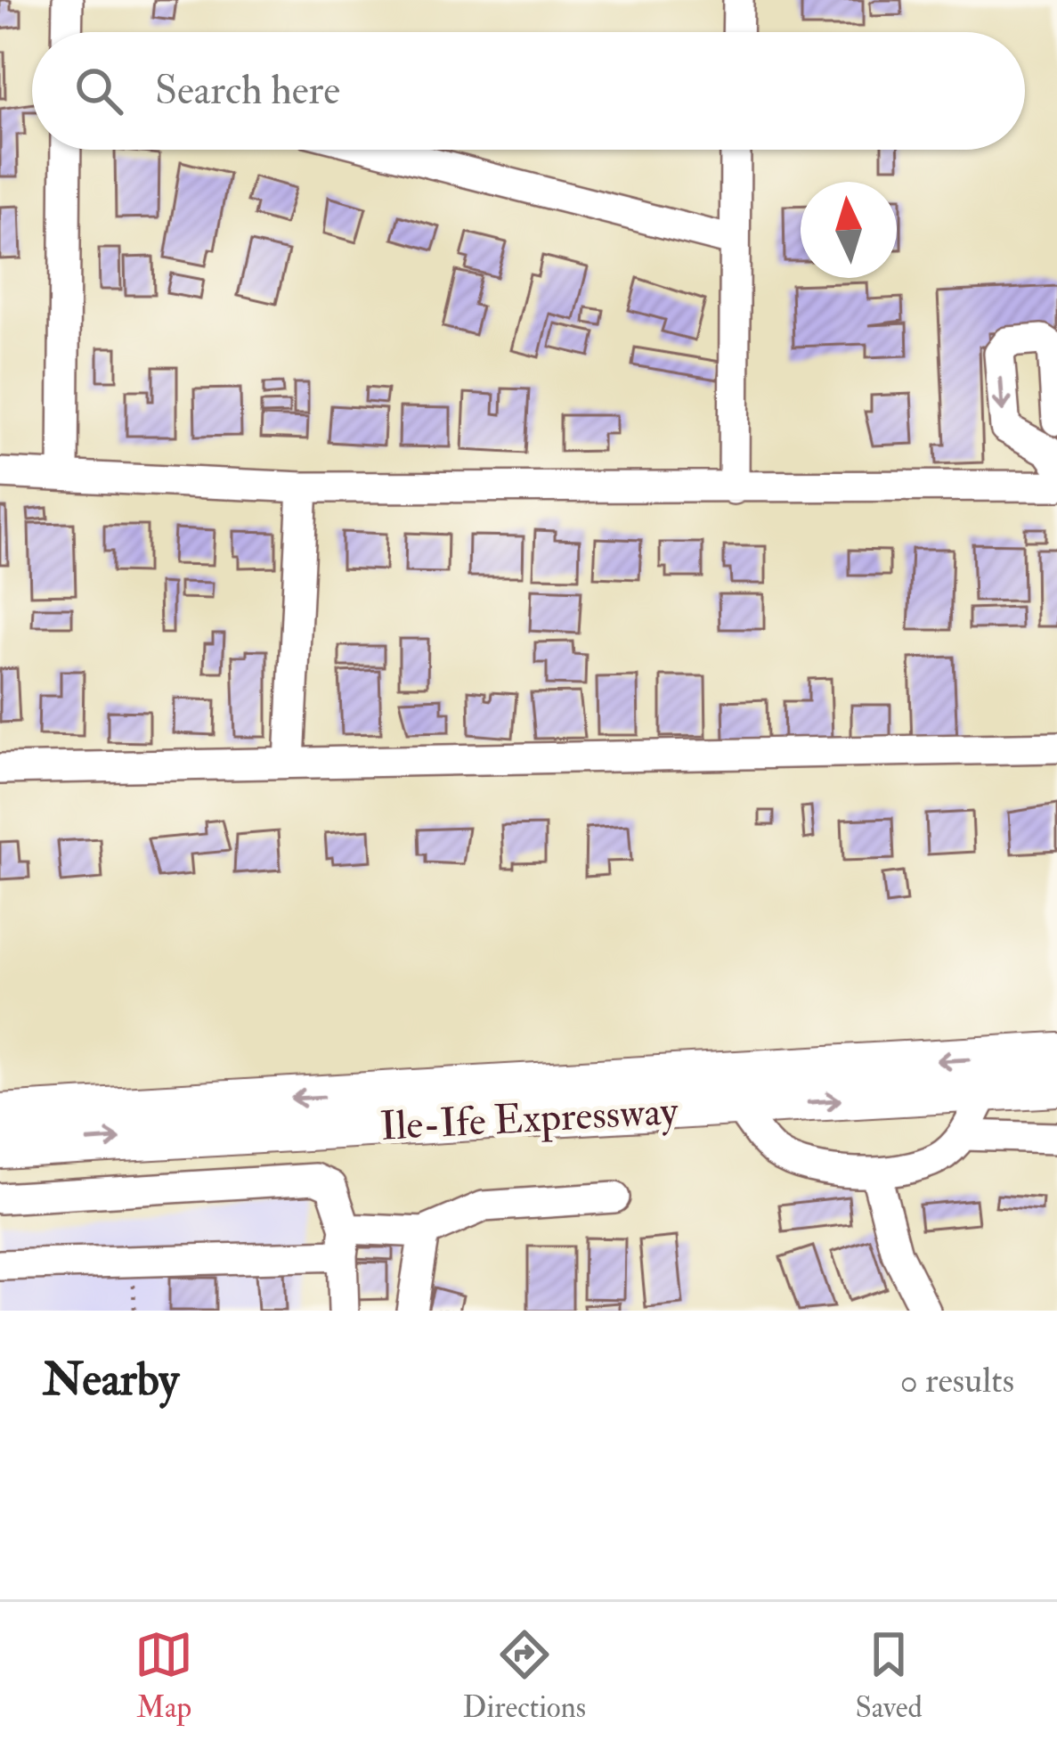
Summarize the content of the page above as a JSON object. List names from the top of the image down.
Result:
{
  "streets": {
    "highway": ["Ile-Ife Expressway"]
  },
  "north": "top",
  "page": {
    "search": "Search here",
    "heading": ["Nearby", "0 results"],
    "nav": ["Map", "Directions", "Saved"]
  }
}
